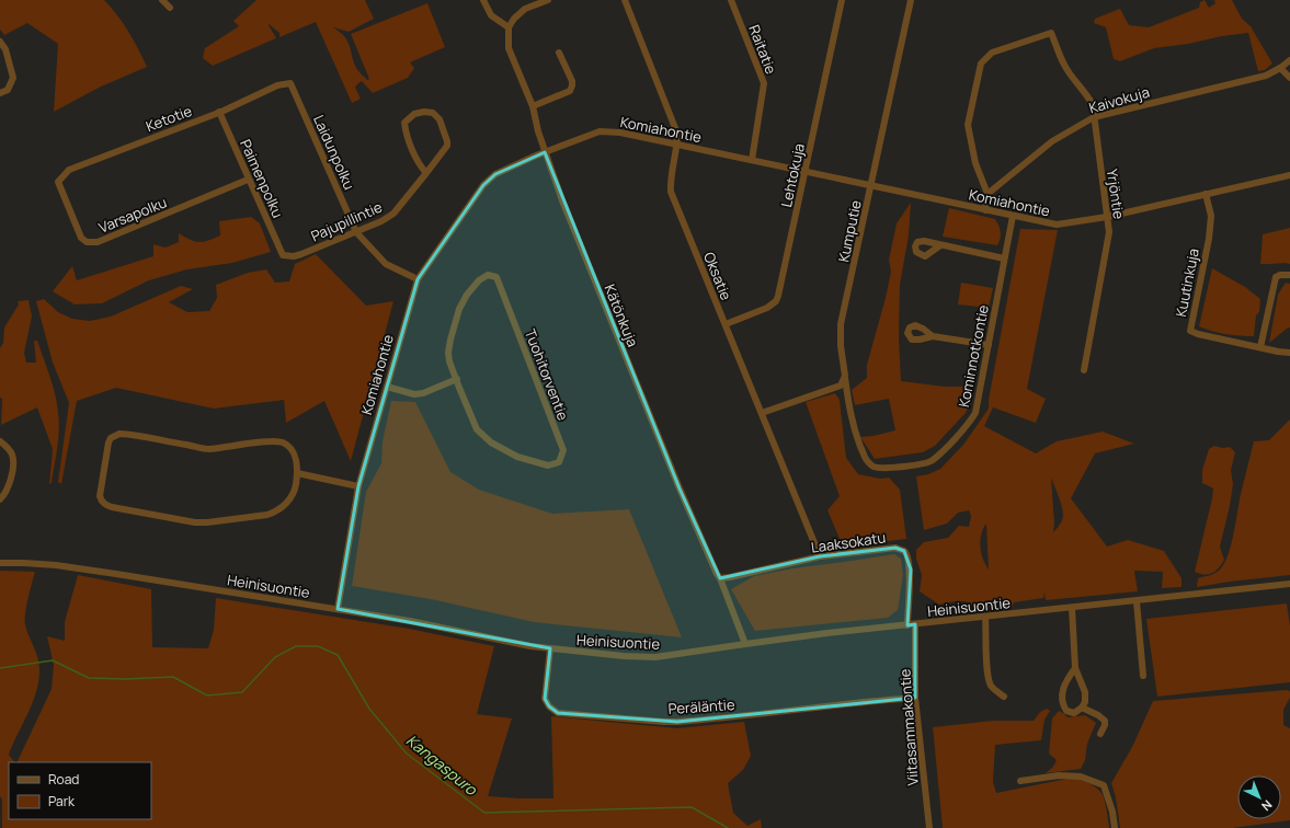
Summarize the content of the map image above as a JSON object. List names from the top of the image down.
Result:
{
  "streets": {
    "street": [
      "Raitatie",
      "Kaivokuja",
      "Ketotie",
      "Komiahontie",
      "Laidunpolku",
      "Lehtokuja",
      "Paimenpolku",
      "Yrjöntie",
      "Varsapolku",
      "Pajupillintie",
      "Kumputie",
      "Oksatie",
      "Kuutinkuja",
      "Kätönkuja",
      "Kominnotkontie",
      "Tuohitorventie",
      "Laaksokatu",
      "Heinisuontie",
      "Peräläntie",
      "Viitasammakontie"
    ]
  },
  "crossings": [
    ["Raitatie", "Komiahontie"],
    ["Kaivokuja", "Yrjöntie"],
    ["Ketotie", "Laidunpolku"],
    ["Ketotie", "Paimenpolku"],
    ["Ketotie", "Varsapolku"],
    ["Komiahontie", "Laidunpolku"],
    ["Komiahontie", "Lehtokuja"],
    ["Komiahontie", "Yrjöntie"],
    ["Komiahontie", "Kumputie"],
    ["Komiahontie", "Oksatie"],
    ["Komiahontie", "Kuutinkuja"],
    ["Komiahontie", "Kätönkuja"],
    ["Komiahontie", "Kominnotkontie"],
    ["Komiahontie", "Heinisuontie"],
    ["Laidunpolku", "Pajupillintie"],
    ["Lehtokuja", "Oksatie"],
    ["Paimenpolku", "Varsapolku"],
    ["Paimenpolku", "Pajupillintie"],
    ["Kumputie", "Kominnotkontie"],
    ["Oksatie", "Laaksokatu"],
    ["Kätönkuja", "Laaksokatu"],
    ["Kätönkuja", "Heinisuontie"],
    ["Laaksokatu", "Heinisuontie"],
    ["Heinisuontie", "Peräläntie"],
    ["Heinisuontie", "Viitasammakontie"],
    ["Peräläntie", "Viitasammakontie"]
  ],
  "water": ["Kangaspuro"],
  "legend": ["Road", "Park"],
  "north": "bottom right"
}
